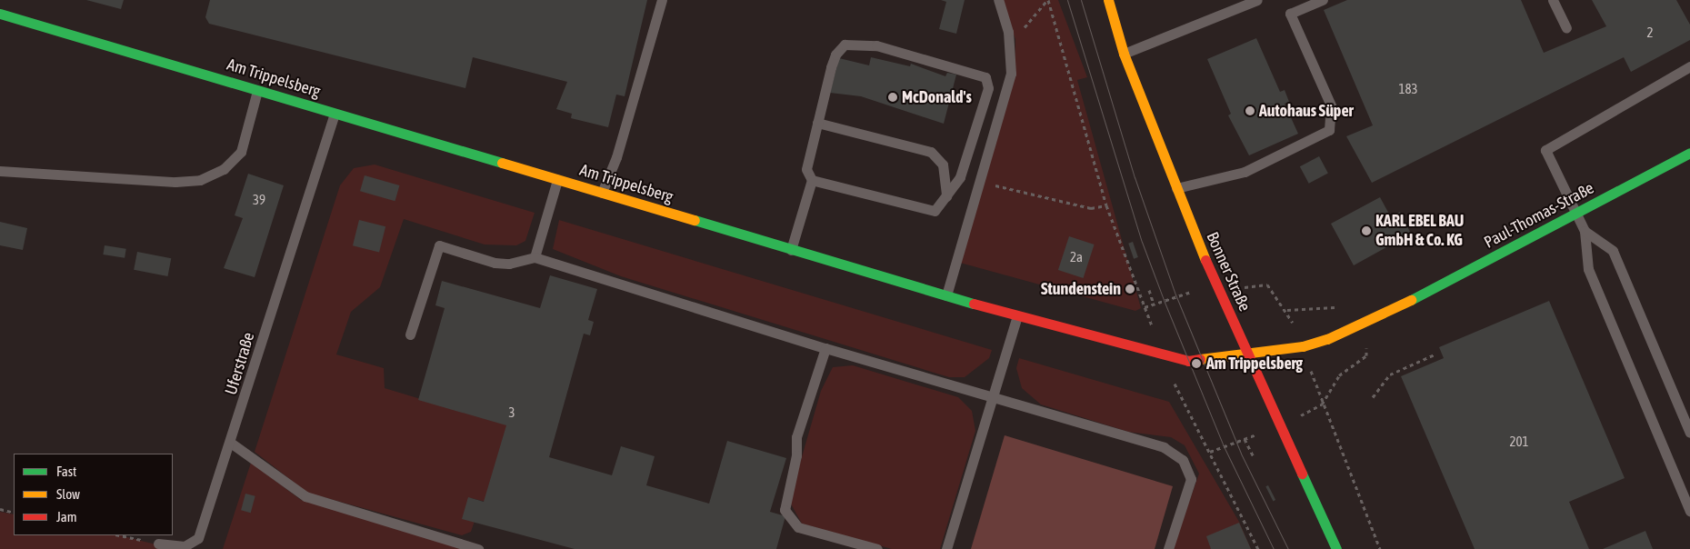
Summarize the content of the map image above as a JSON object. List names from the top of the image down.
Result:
{
  "streets": {
    "street": ["Am Trippelsberg", "Paul-Thomas-Straße", "Bonner Straße"],
    "lane": ["Uferstraße"]
  },
  "crossings": [
    ["Am Trippelsberg", "Paul-Thomas-Straße"],
    ["Am Trippelsberg", "Bonner Straße"],
    ["Am Trippelsberg", "Uferstraße"],
    ["Paul-Thomas-Straße", "Bonner Straße"]
  ],
  "places": [
    "McDonald's",
    "Autohaus Süper",
    "KARL EBEL BAU GmbH & Co. KG",
    "Stundenstein",
    "Am Trippelsberg"
  ],
  "house_numbers": [
    "2",
    "183",
    "39",
    "2a",
    "3",
    "201"
  ],
  "legend": ["Fast", "Slow", "Jam"]
}
